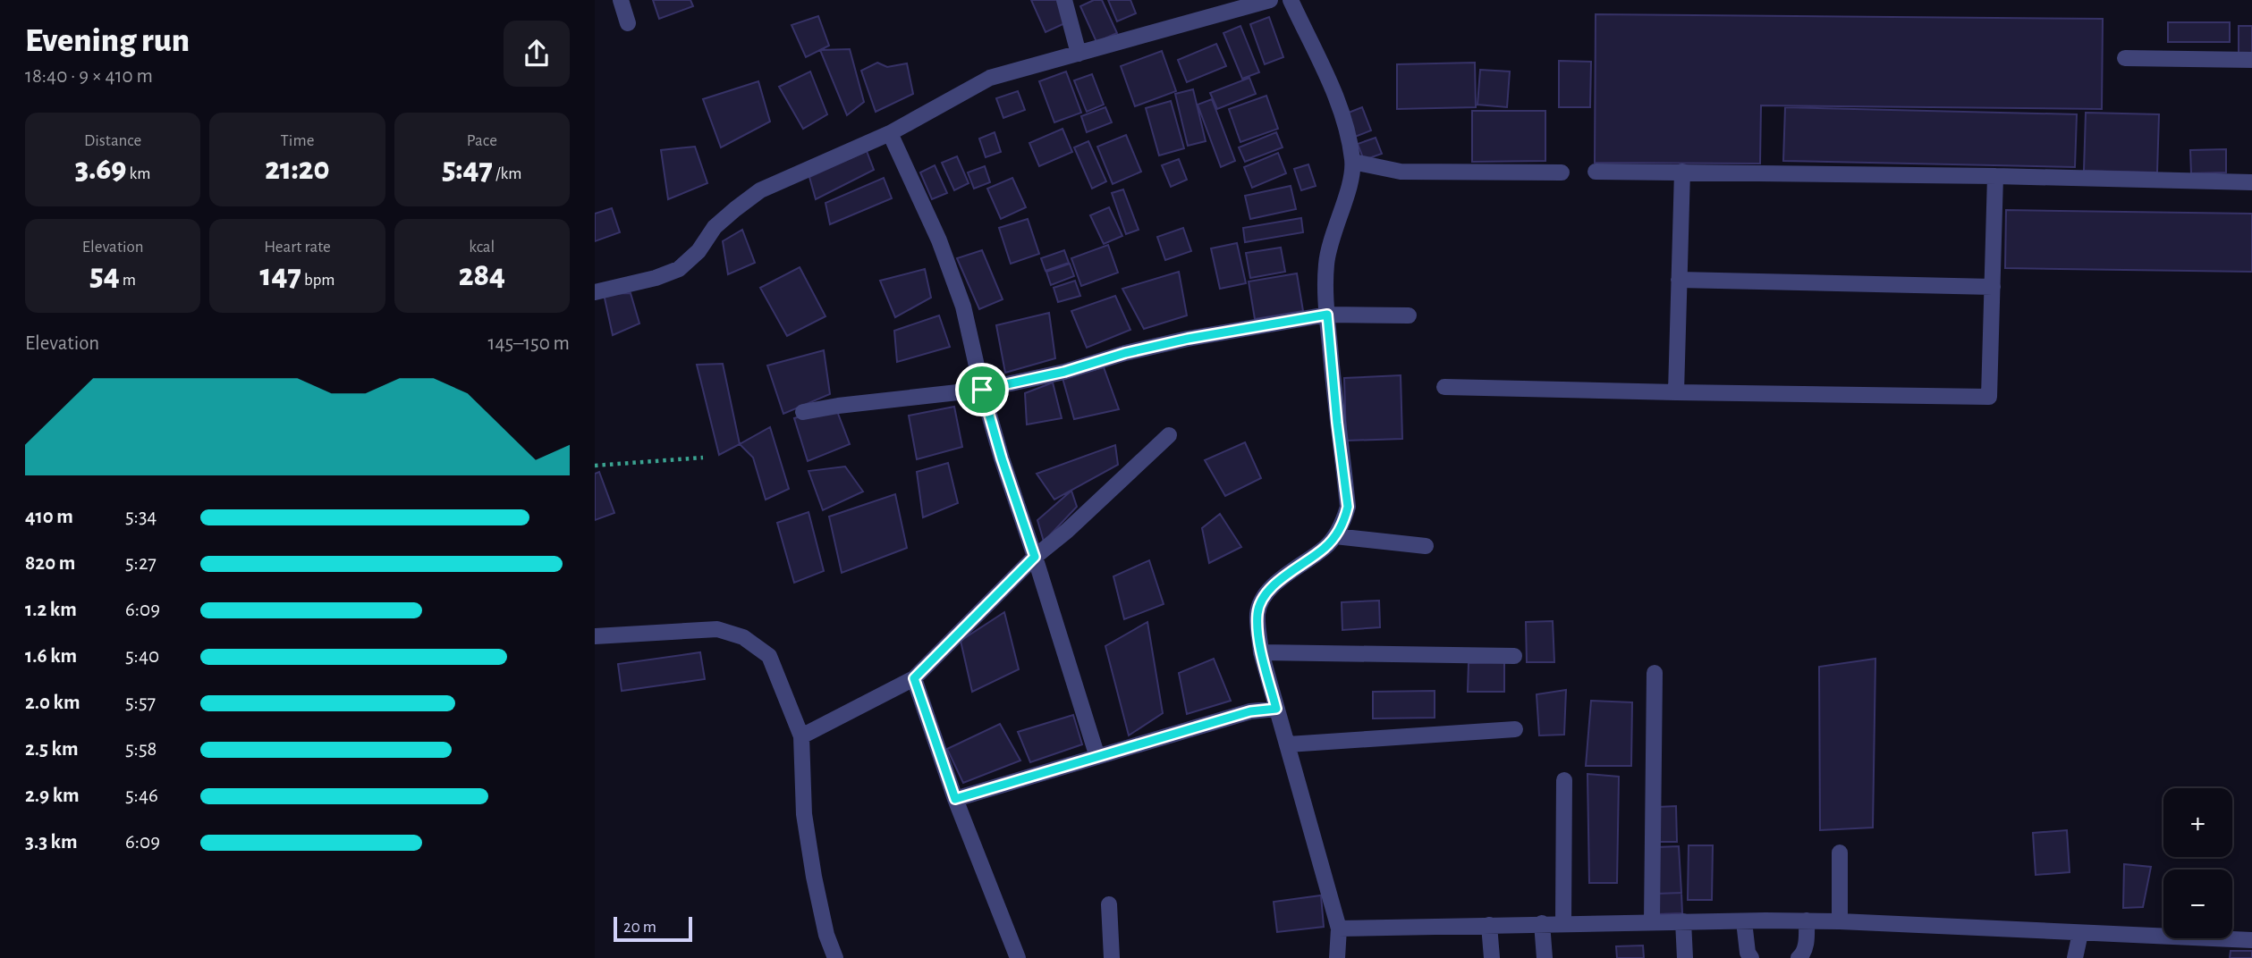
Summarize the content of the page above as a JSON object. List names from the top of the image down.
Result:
{
  "scale_bar": "20 m",
  "page": {
    "heading": ["Evening run", "18:40 · 9 × 410 m"],
    "stats": [
      ["Distance", "3.69 km"],
      ["Time", "21:20"],
      ["Pace", "5:47 /km"],
      ["Elevation", "54 m"],
      ["Heart rate", "147 bpm"],
      ["kcal", "284"]
    ],
    "chart": ["Elevation", "145–150 m"],
    "list": [
      {
        "name": "410 m",
        "note": "5:34"
      },
      {
        "name": "820 m",
        "note": "5:27"
      },
      {
        "name": "1.2 km",
        "note": "6:09"
      },
      {
        "name": "1.6 km",
        "note": "5:40"
      },
      {
        "name": "2.0 km",
        "note": "5:57"
      },
      {
        "name": "2.5 km",
        "note": "5:58"
      },
      {
        "name": "2.9 km",
        "note": "5:46"
      },
      {
        "name": "3.3 km",
        "note": "6:09"
      }
    ],
    "map_buttons": ["+", "−"],
    "scale": "20 m"
  }
}
